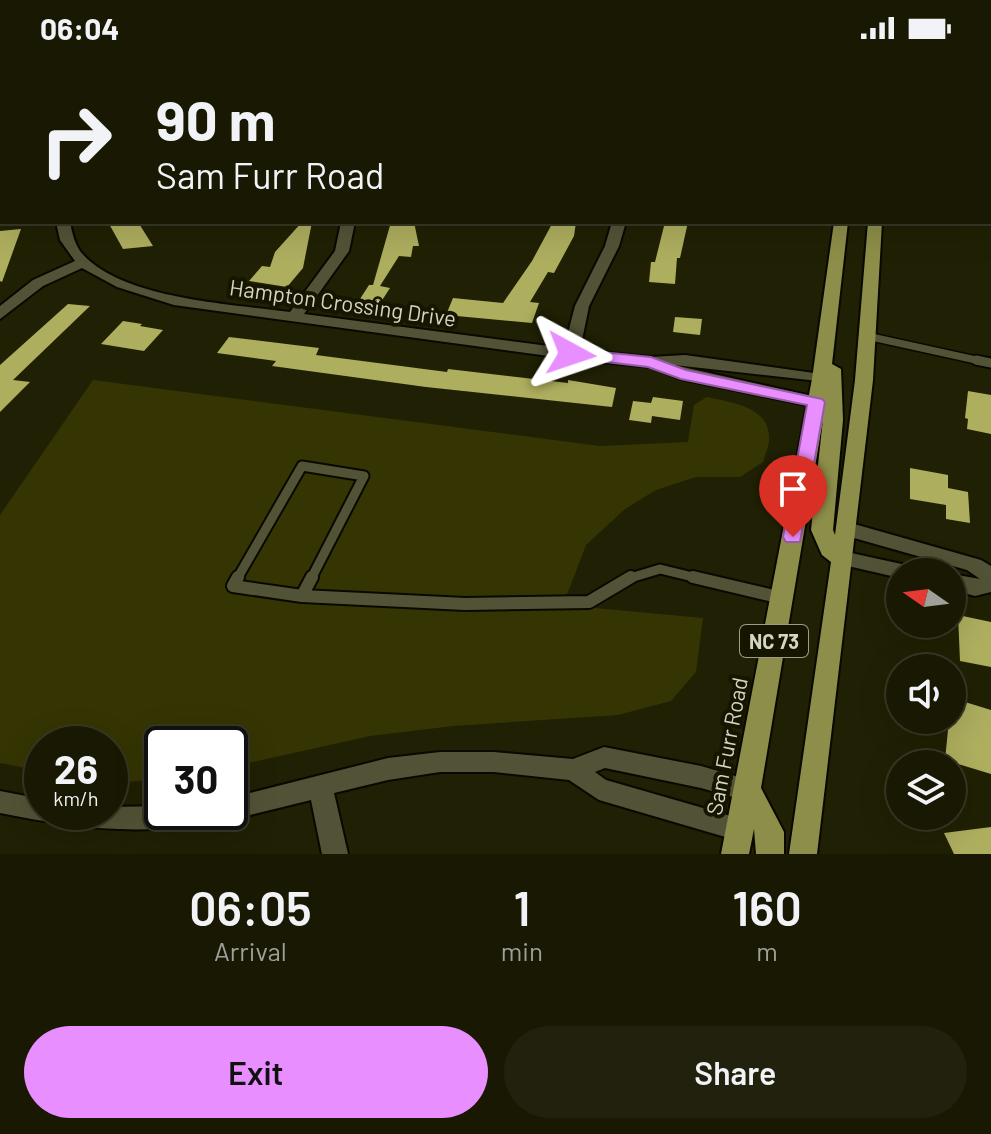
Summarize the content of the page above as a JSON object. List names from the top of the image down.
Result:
{
  "streets": {
    "main road": ["NC 73", "Sam Furr Road"],
    "street": ["Hampton Crossing Drive"]
  },
  "crossings": [
    ["Hampton Crossing Drive", "Sam Furr Road"]
  ],
  "north": "left",
  "page": {
    "status": "06:04",
    "turn": ["90 m", "Sam Furr Road"],
    "speed": "26 km/h",
    "limit": "30",
    "eta": [
      "06:05",
      "Arrival",
      "1",
      "min",
      "160",
      "m"
    ],
    "buttons": ["Exit", "Share"]
  }
}
